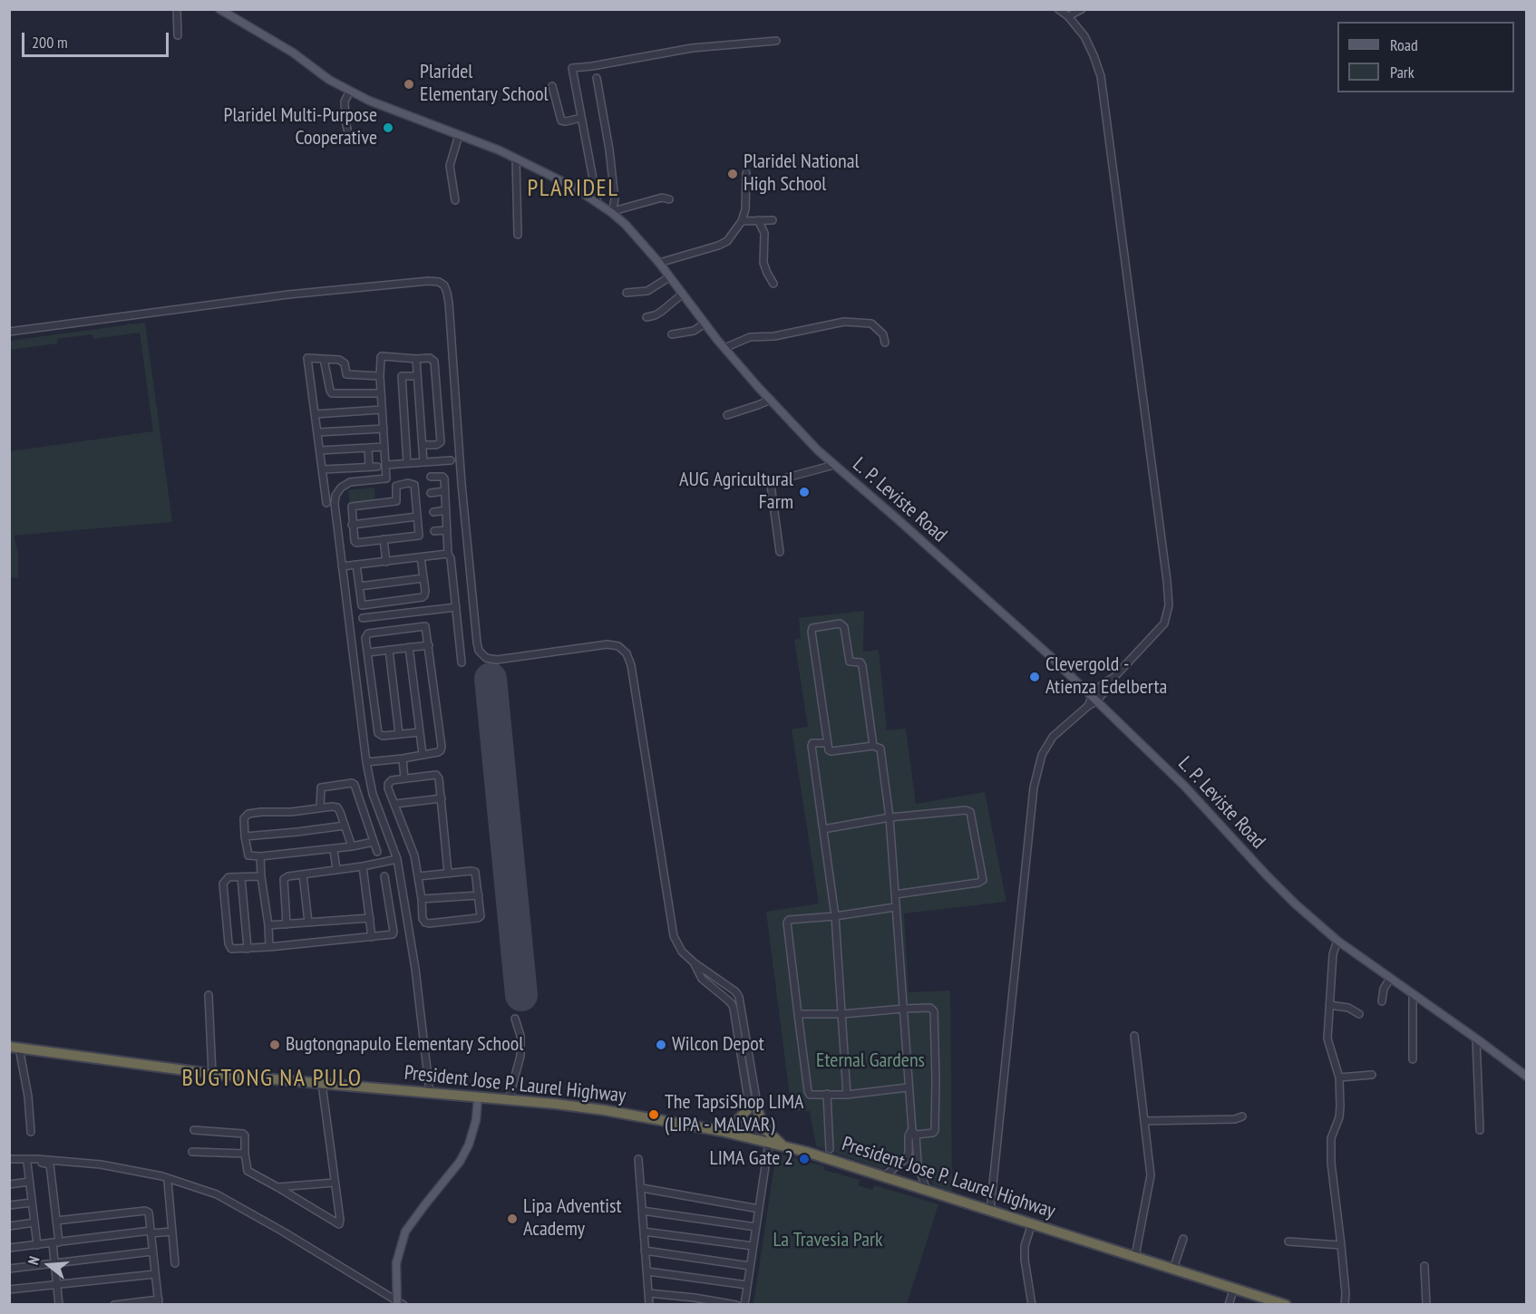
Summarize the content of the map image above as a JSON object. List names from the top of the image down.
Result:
{
  "streets": {
    "highway": ["President Jose P. Laurel Highway"],
    "main road": ["L. P. Leviste Road"]
  },
  "districts": ["PLARIDEL", "BUGTONG NA PULO"],
  "parks": ["Eternal Gardens", "La Travesia Park"],
  "places": [
    "Plaridel Elementary School",
    "Plaridel Multi-Purpose Cooperative",
    "Plaridel National High School",
    "AUG Agricultural Farm",
    "Clevergold - Atienza Edelberta",
    "Bugtongnapulo Elementary School",
    "Wilcon Depot",
    "The TapsiShop LIMA (LIPA - MALVAR)",
    "LIMA Gate 2",
    "Lipa Adventist Academy"
  ],
  "legend": ["Road", "Park"],
  "scale_bar": "200 m",
  "north": "left"
}
